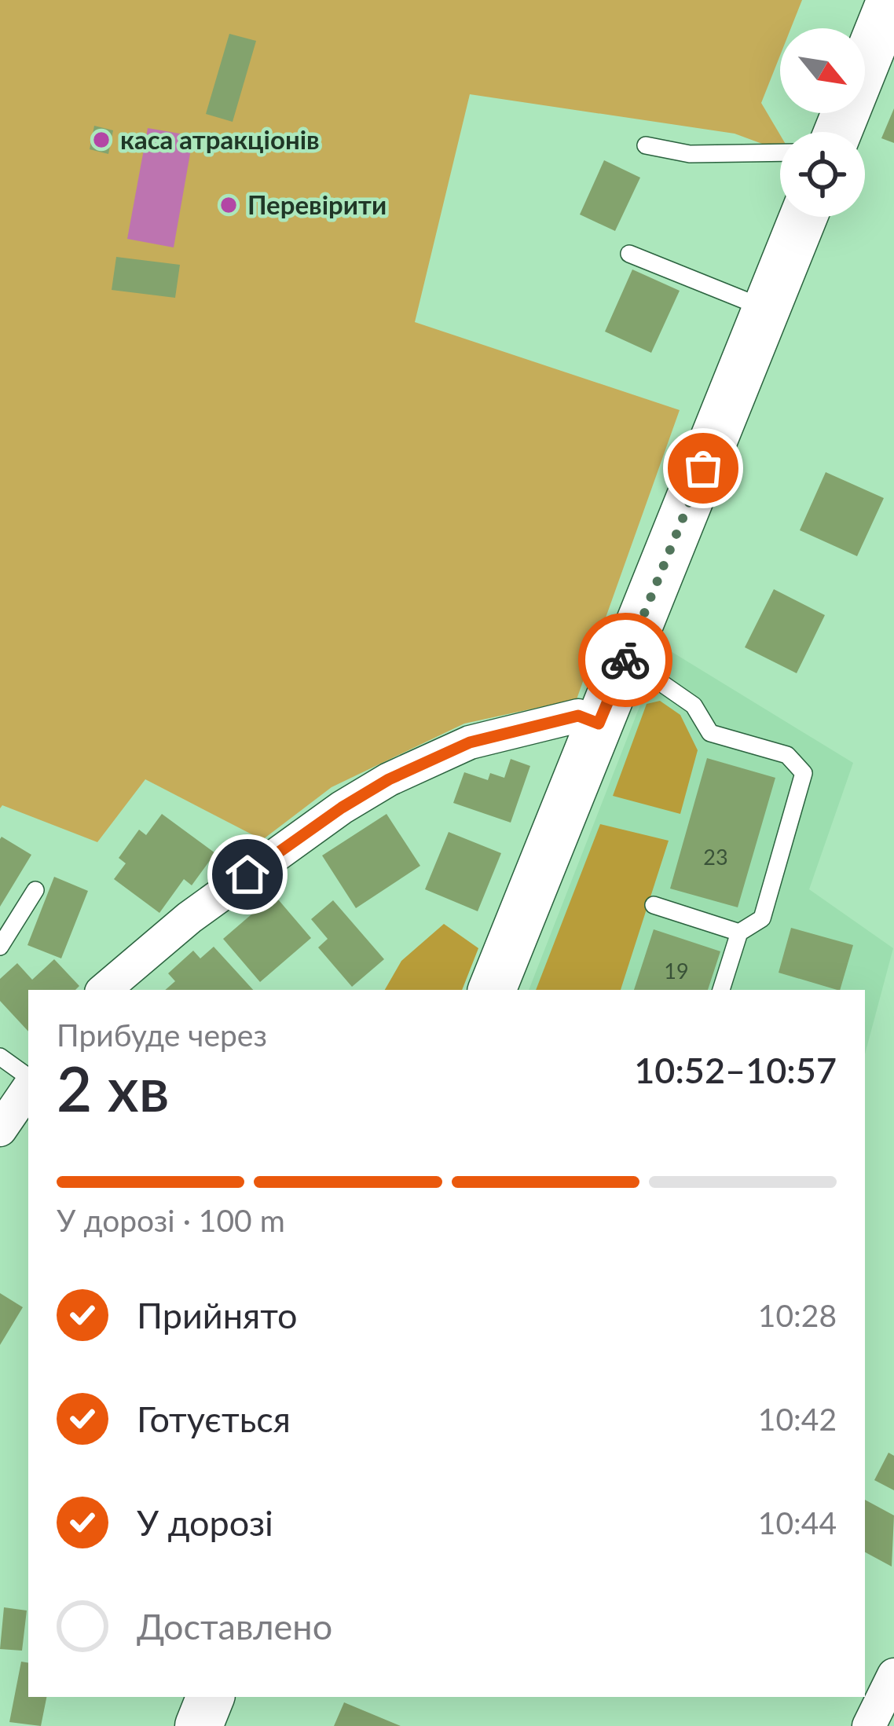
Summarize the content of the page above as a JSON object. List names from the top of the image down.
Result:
{
  "places": ["каса атракціонів", "Перевірити"],
  "house_numbers": ["23", "19"],
  "north": "bottom right",
  "page": {
    "heading": ["2 хв", "Прибуде через", "10:52–10:57"],
    "bar": "У дорозі · 100 m",
    "list": [
      ["Прийнято", "10:28"],
      ["Готується", "10:42"],
      ["У дорозі", "10:44"],
      "Доставлено"
    ]
  }
}
